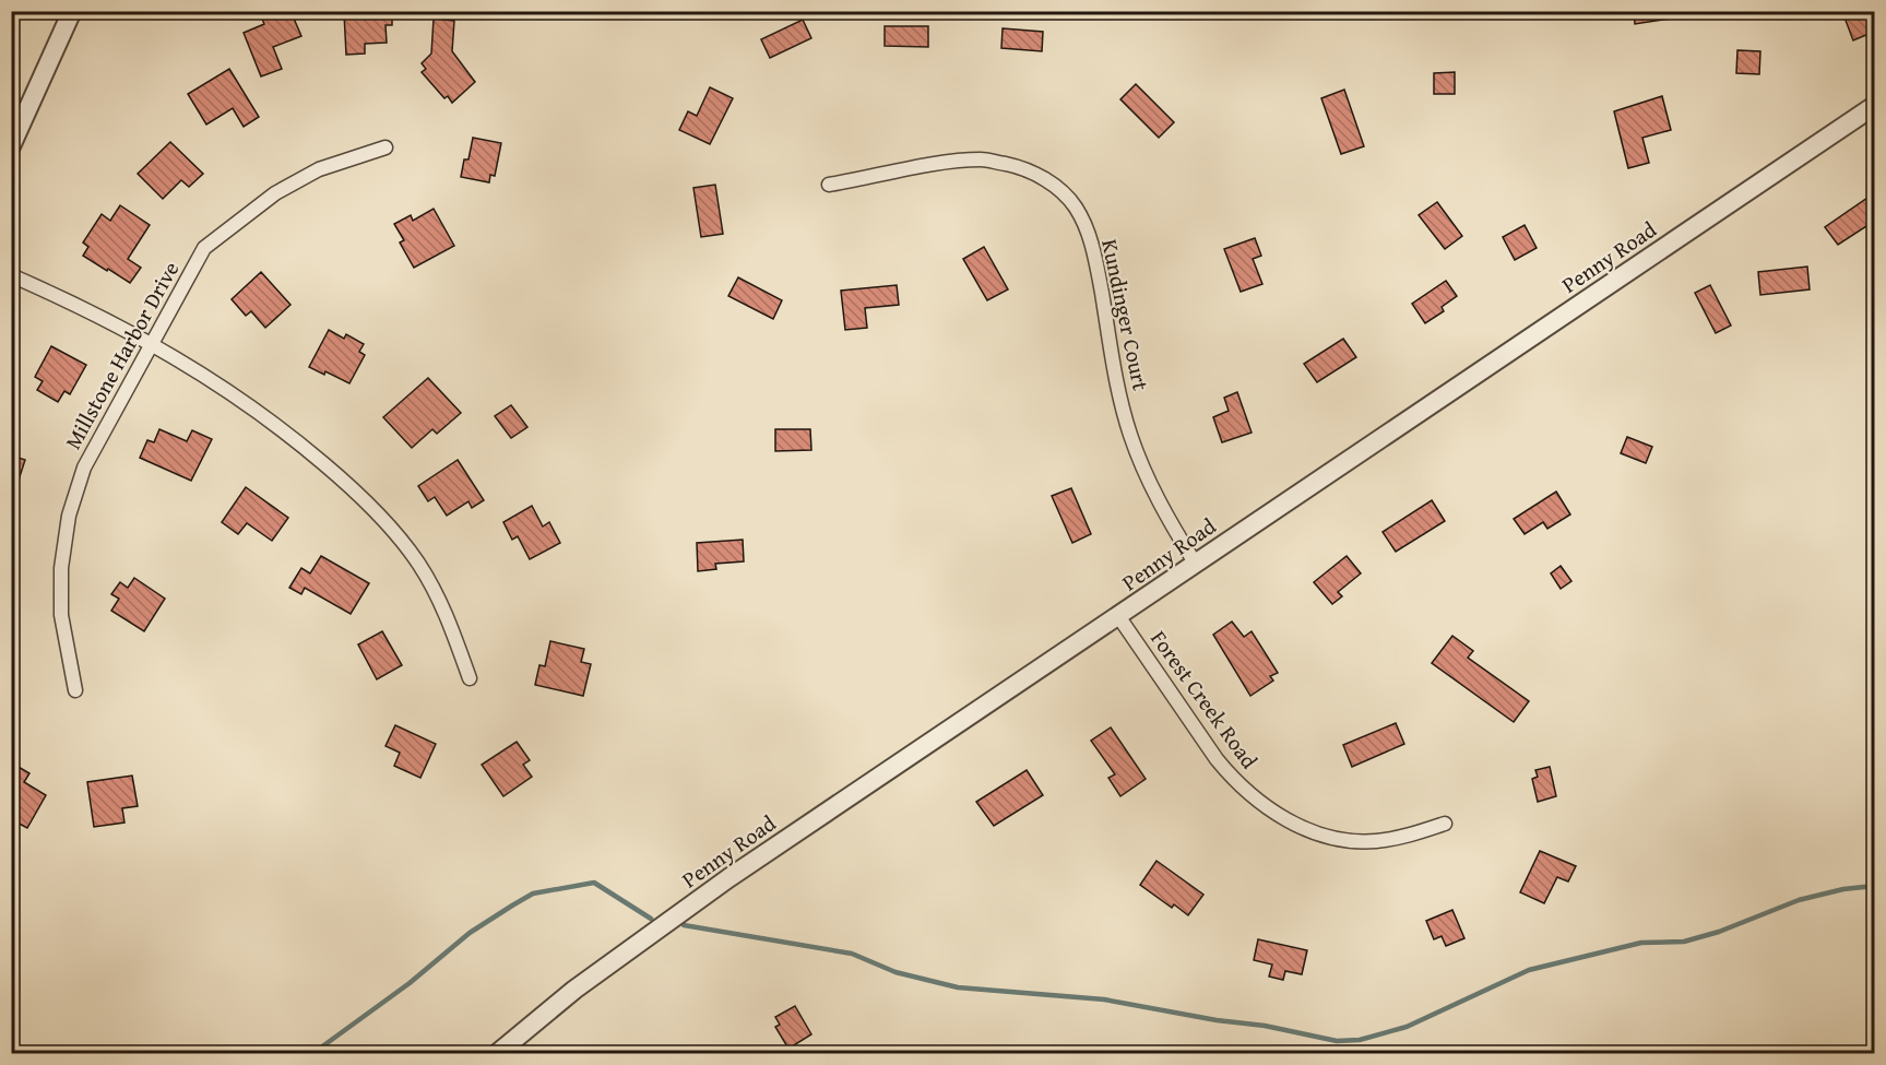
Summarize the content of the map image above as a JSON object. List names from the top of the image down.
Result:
{
  "streets": {
    "street": [
      "Penny Road",
      "Kundinger Court",
      "Millstone Harbor Drive",
      "Forest Creek Road"
    ]
  },
  "crossings": [
    ["Penny Road", "Kundinger Court"],
    ["Penny Road", "Forest Creek Road"]
  ]
}
